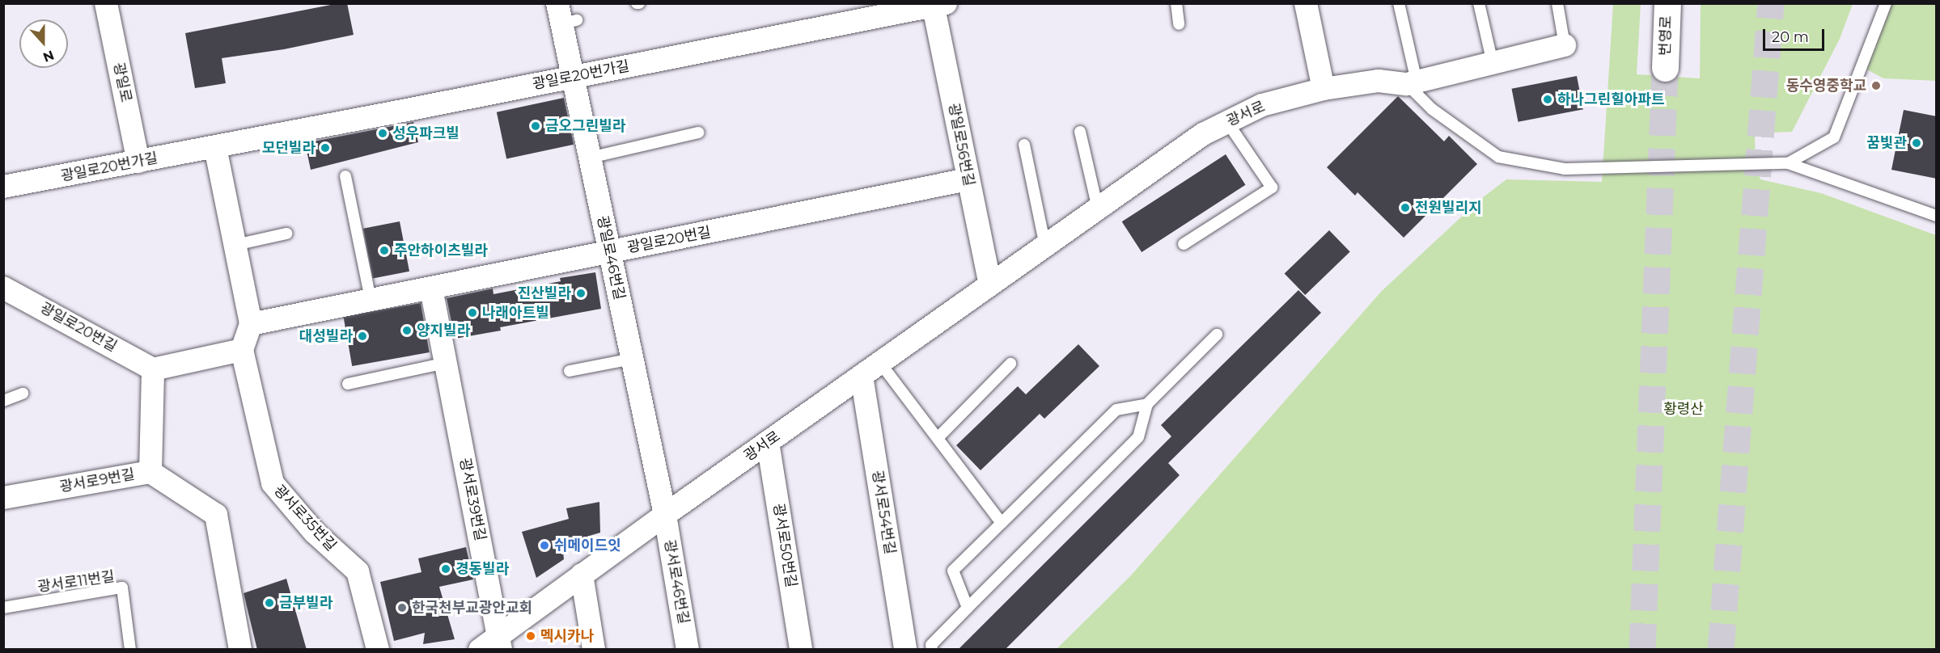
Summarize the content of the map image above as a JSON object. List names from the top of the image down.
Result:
{
  "streets": {
    "highway": ["번영로"],
    "street": [
      "광일로20번가길",
      "광일로",
      "광서로",
      "광일로56번길",
      "광일로20번길",
      "광일로46번길",
      "광서로9번길",
      "광서로39번길",
      "광서로54번길",
      "광서로35번길",
      "광서로50번길",
      "광서로46번길"
    ],
    "lane": ["광서로11번길"]
  },
  "crossings": [
    ["광일로20번가길", "광일로"],
    ["광일로20번가길", "광일로56번길"],
    ["광일로20번가길", "광일로46번길"],
    ["광서로", "광일로56번길"],
    ["광서로", "광일로46번길"],
    ["광서로", "광서로39번길"],
    ["광서로", "광서로54번길"],
    ["광서로", "광서로50번길"],
    ["광서로", "광서로46번길"],
    ["광일로56번길", "광일로20번길"],
    ["광일로20번길", "광일로46번길"],
    ["광일로20번길", "광서로39번길"],
    ["광일로46번길", "광서로46번길"]
  ],
  "parks": ["황령산"],
  "places": [
    "동수영중학교",
    "하나그린힐아파트",
    "금오그린빌라",
    "성우파크빌",
    "꿈빛관",
    "모던빌라",
    "전원빌리지",
    "주안하이츠빌라",
    "진산빌라",
    "나래아트빌",
    "양지빌라",
    "대성빌라",
    "쉬메이드잇",
    "경동빌라",
    "금부빌라",
    "한국천부교광안교회",
    "멕시카나"
  ],
  "scale_bar": "20 m",
  "north": "bottom"
}
